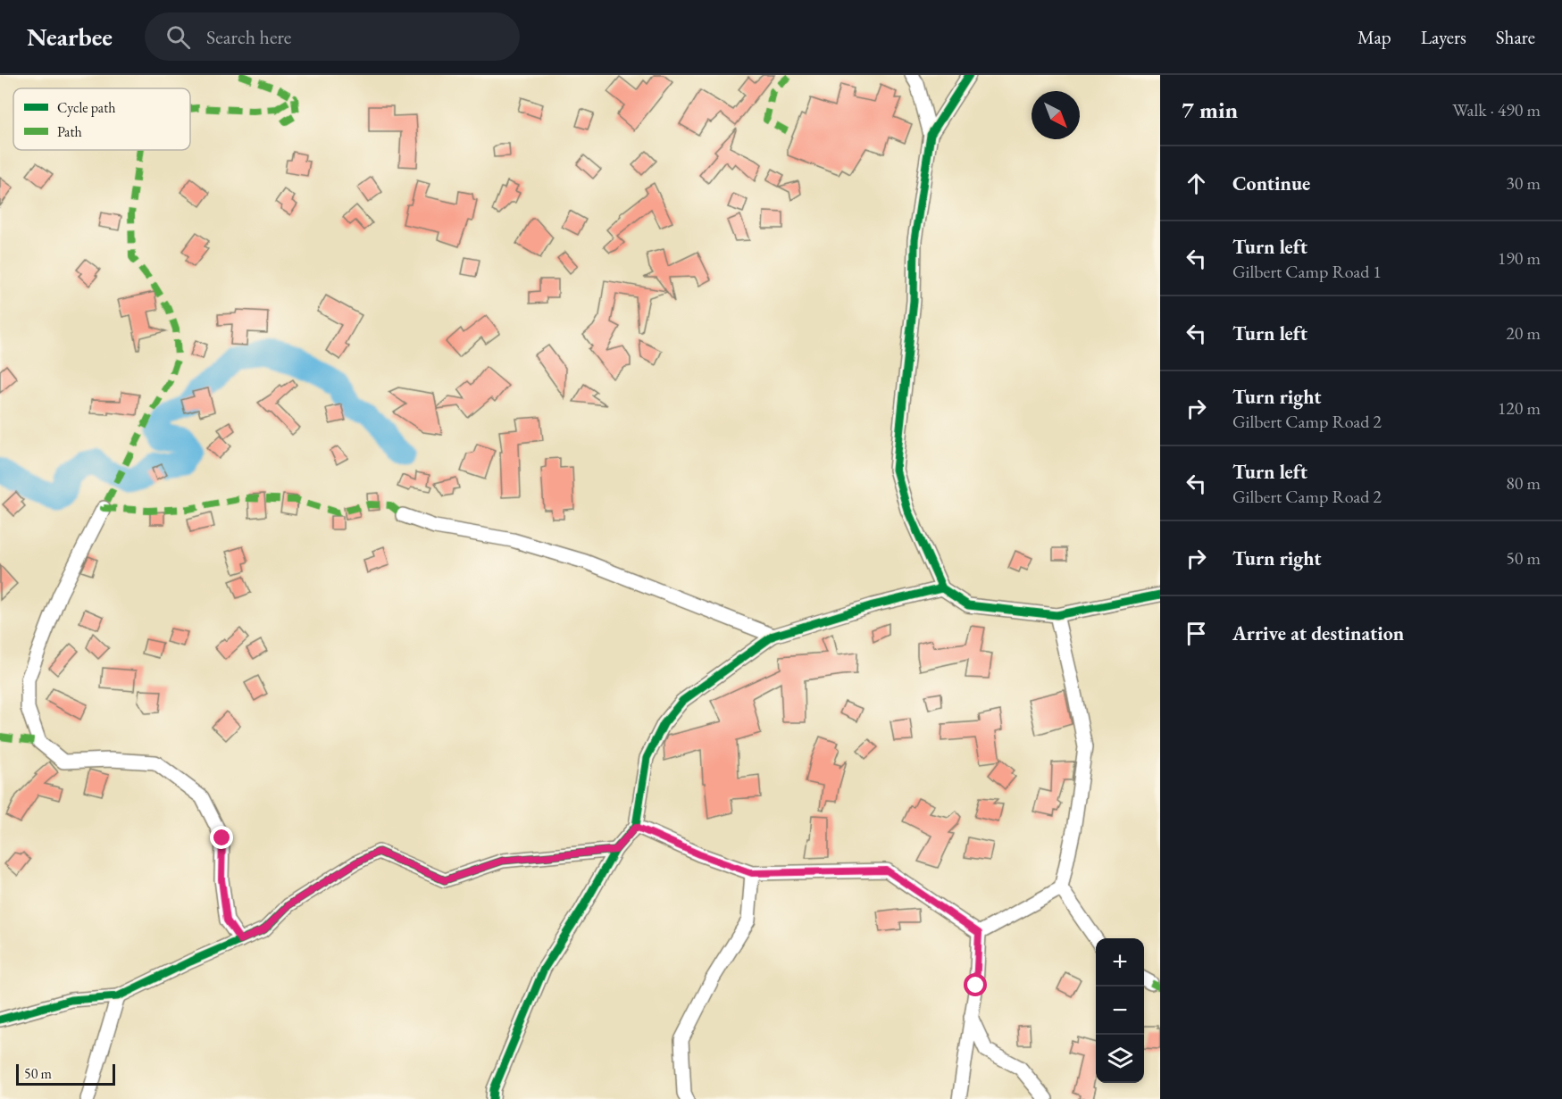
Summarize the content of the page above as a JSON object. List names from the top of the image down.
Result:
{
  "legend": ["Cycle path", "Path"],
  "scale_bar": "50 m",
  "north": "bottom right",
  "page": {
    "header": "Nearbee",
    "search": "Search here",
    "nav": ["Map", "Layers", "Share"],
    "heading": ["7 min", "Walk · 490 m"],
    "list": [
      ["Continue", "30 m"],
      ["Turn left", "Gilbert Camp Road 1", "190 m"],
      ["Turn left", "20 m"],
      ["Turn right", "Gilbert Camp Road 2", "120 m"],
      ["Turn left", "Gilbert Camp Road 2", "80 m"],
      ["Turn right", "50 m"],
      "Arrive at destination"
    ],
    "map_buttons": ["+", "−"],
    "scale": "50 m"
  }
}
